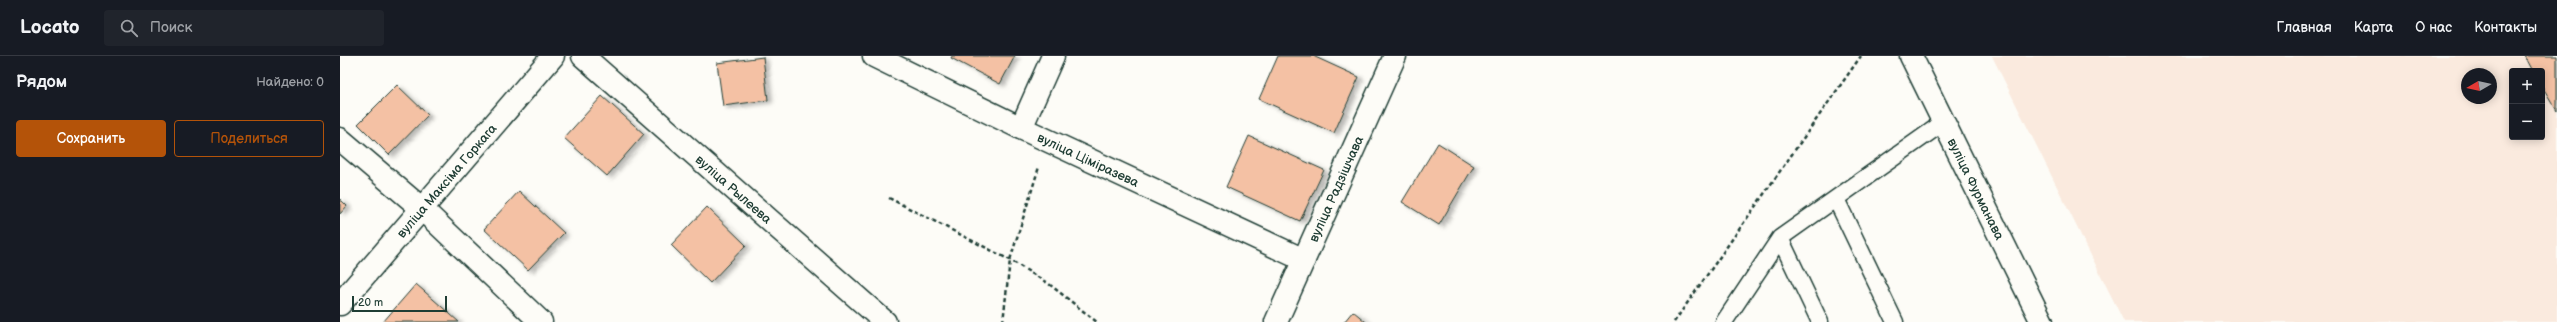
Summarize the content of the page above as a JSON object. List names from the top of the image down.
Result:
{
  "streets": {
    "street": [
      "вуліца Ціміразева",
      "вуліца Максіма Горкага",
      "вуліца Рылеева",
      "вуліца Радзішчава",
      "вуліца Фурманава"
    ]
  },
  "crossings": [
    ["вуліца Ціміразева", "вуліца Радзішчава"]
  ],
  "scale_bar": "20 m",
  "north": "left",
  "page": {
    "header": "Locato",
    "search": "Поиск",
    "nav": [
      "Главная",
      "Карта",
      "О нас",
      "Контакты"
    ],
    "heading": ["Рядом", "Найдено: 0"],
    "map_buttons": ["+", "−"],
    "buttons": ["Сохранить", "Поделиться"],
    "scale": "20 m"
  }
}
